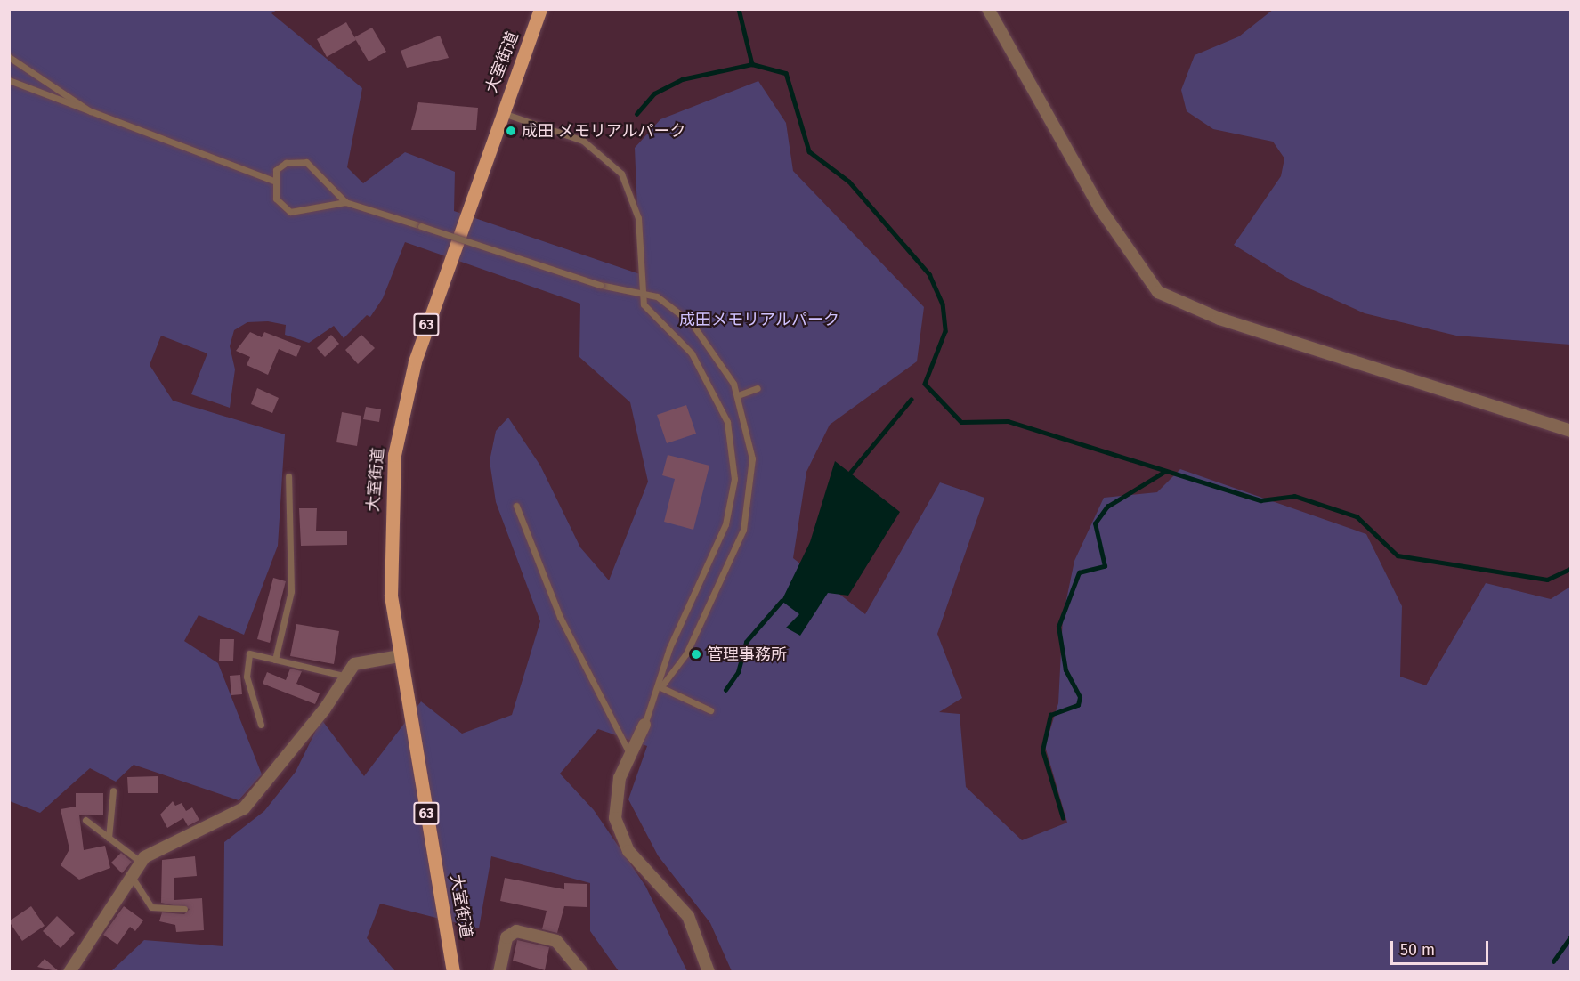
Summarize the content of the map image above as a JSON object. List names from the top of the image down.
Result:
{
  "streets": {
    "main road": ["大室街道", "63"]
  },
  "parks": ["成田メモリアルパーク"],
  "places": ["成田 メモリアルパーク", "管理事務所"],
  "scale_bar": "50 m"
}
